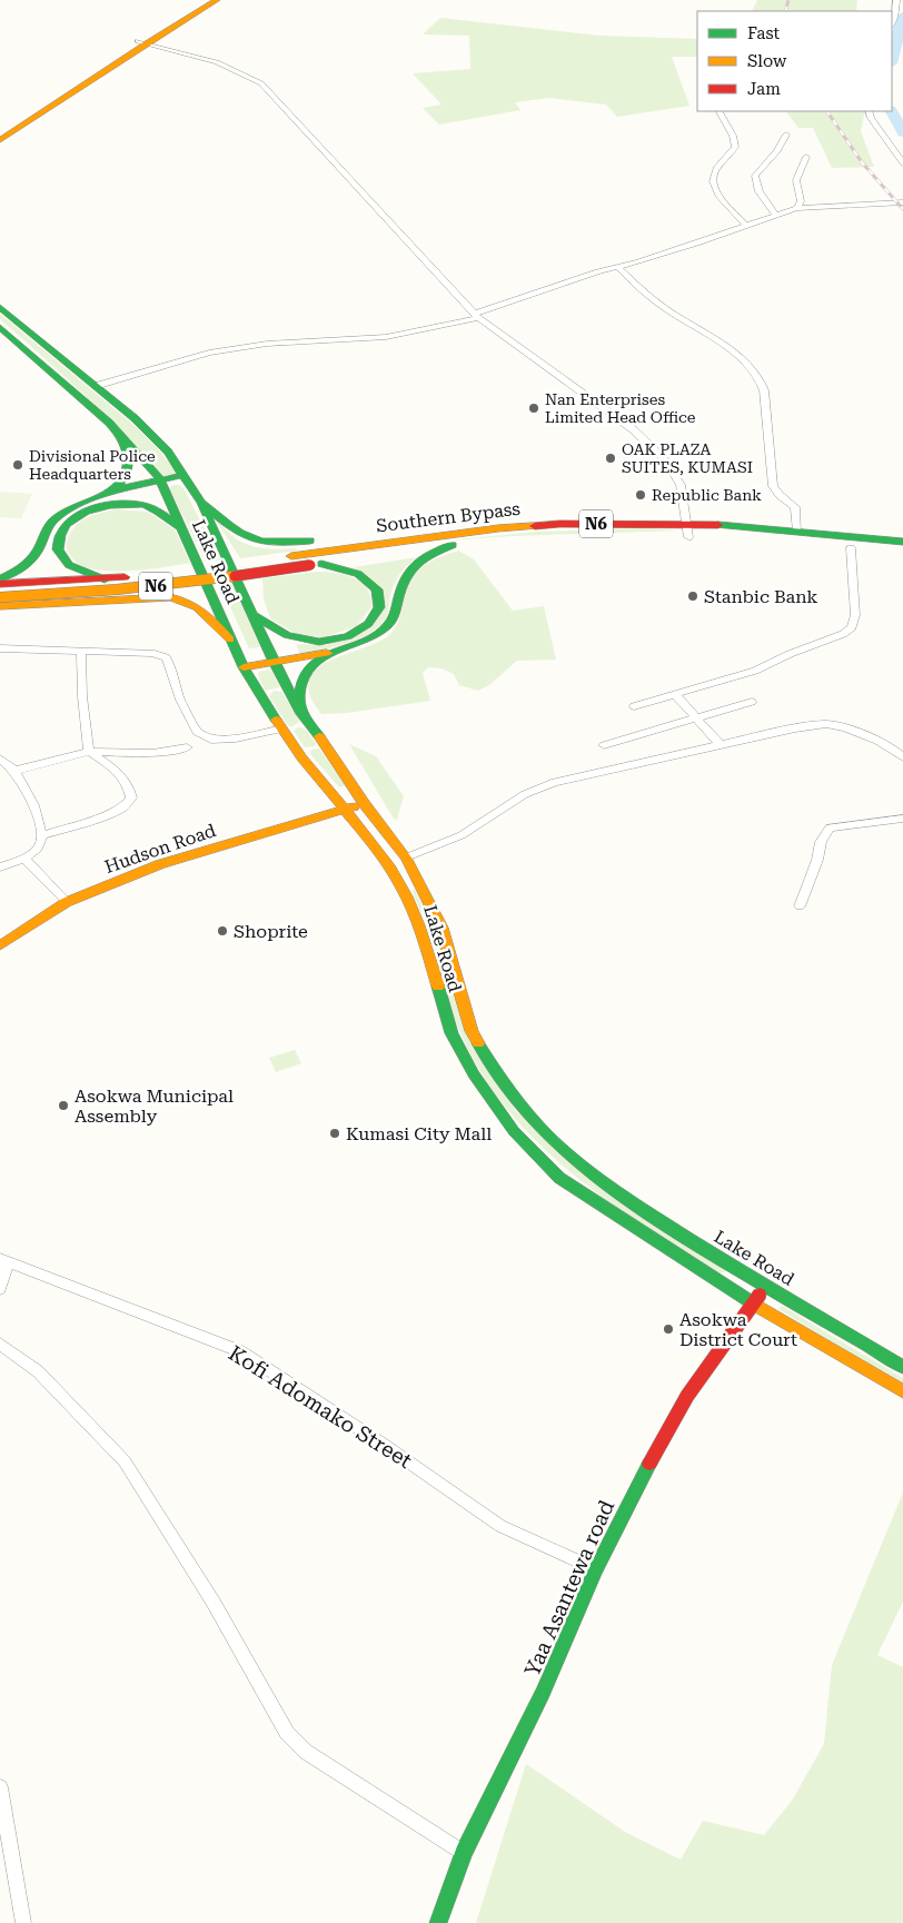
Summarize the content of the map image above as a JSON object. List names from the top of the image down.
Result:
{
  "streets": {
    "main road": [
      "Southern Bypass",
      "N6",
      "Lake Road",
      "Hudson Road",
      "Yaa Asantewa road"
    ],
    "street": ["Kofi Adomako Street"]
  },
  "crossings": [
    ["Lake Road", "Hudson Road"],
    ["Lake Road", "Yaa Asantewa road"],
    ["Kofi Adomako Street", "Yaa Asantewa road"]
  ],
  "places": [
    "Nan Enterprises Limited Head Office",
    "OAK PLAZA SUITES, KUMASI",
    "Divisional Police Headquarters",
    "Republic Bank",
    "Stanbic Bank",
    "Shoprite",
    "Asokwa Municipal Assembly",
    "Kumasi City Mall",
    "Asokwa District Court"
  ],
  "legend": ["Fast", "Slow", "Jam"]
}
